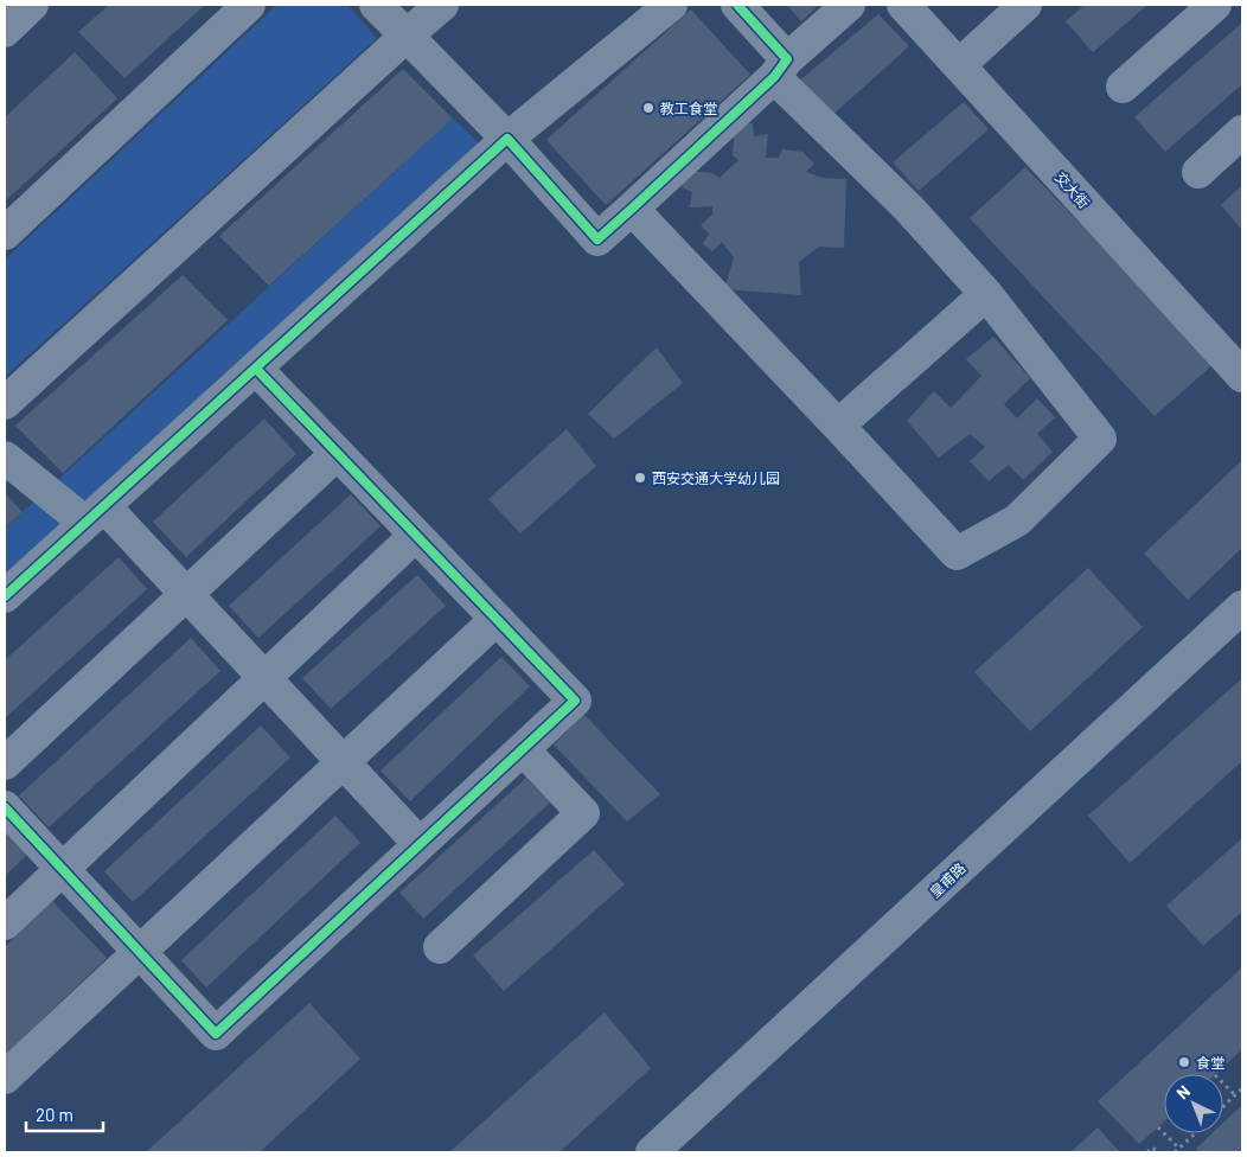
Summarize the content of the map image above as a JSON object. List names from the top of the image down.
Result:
{
  "streets": {
    "street": ["交大街", "皇甫路"]
  },
  "places": ["教工食堂", "西安交通大学幼儿园", "食堂"],
  "scale_bar": "20 m",
  "north": "top left"
}
